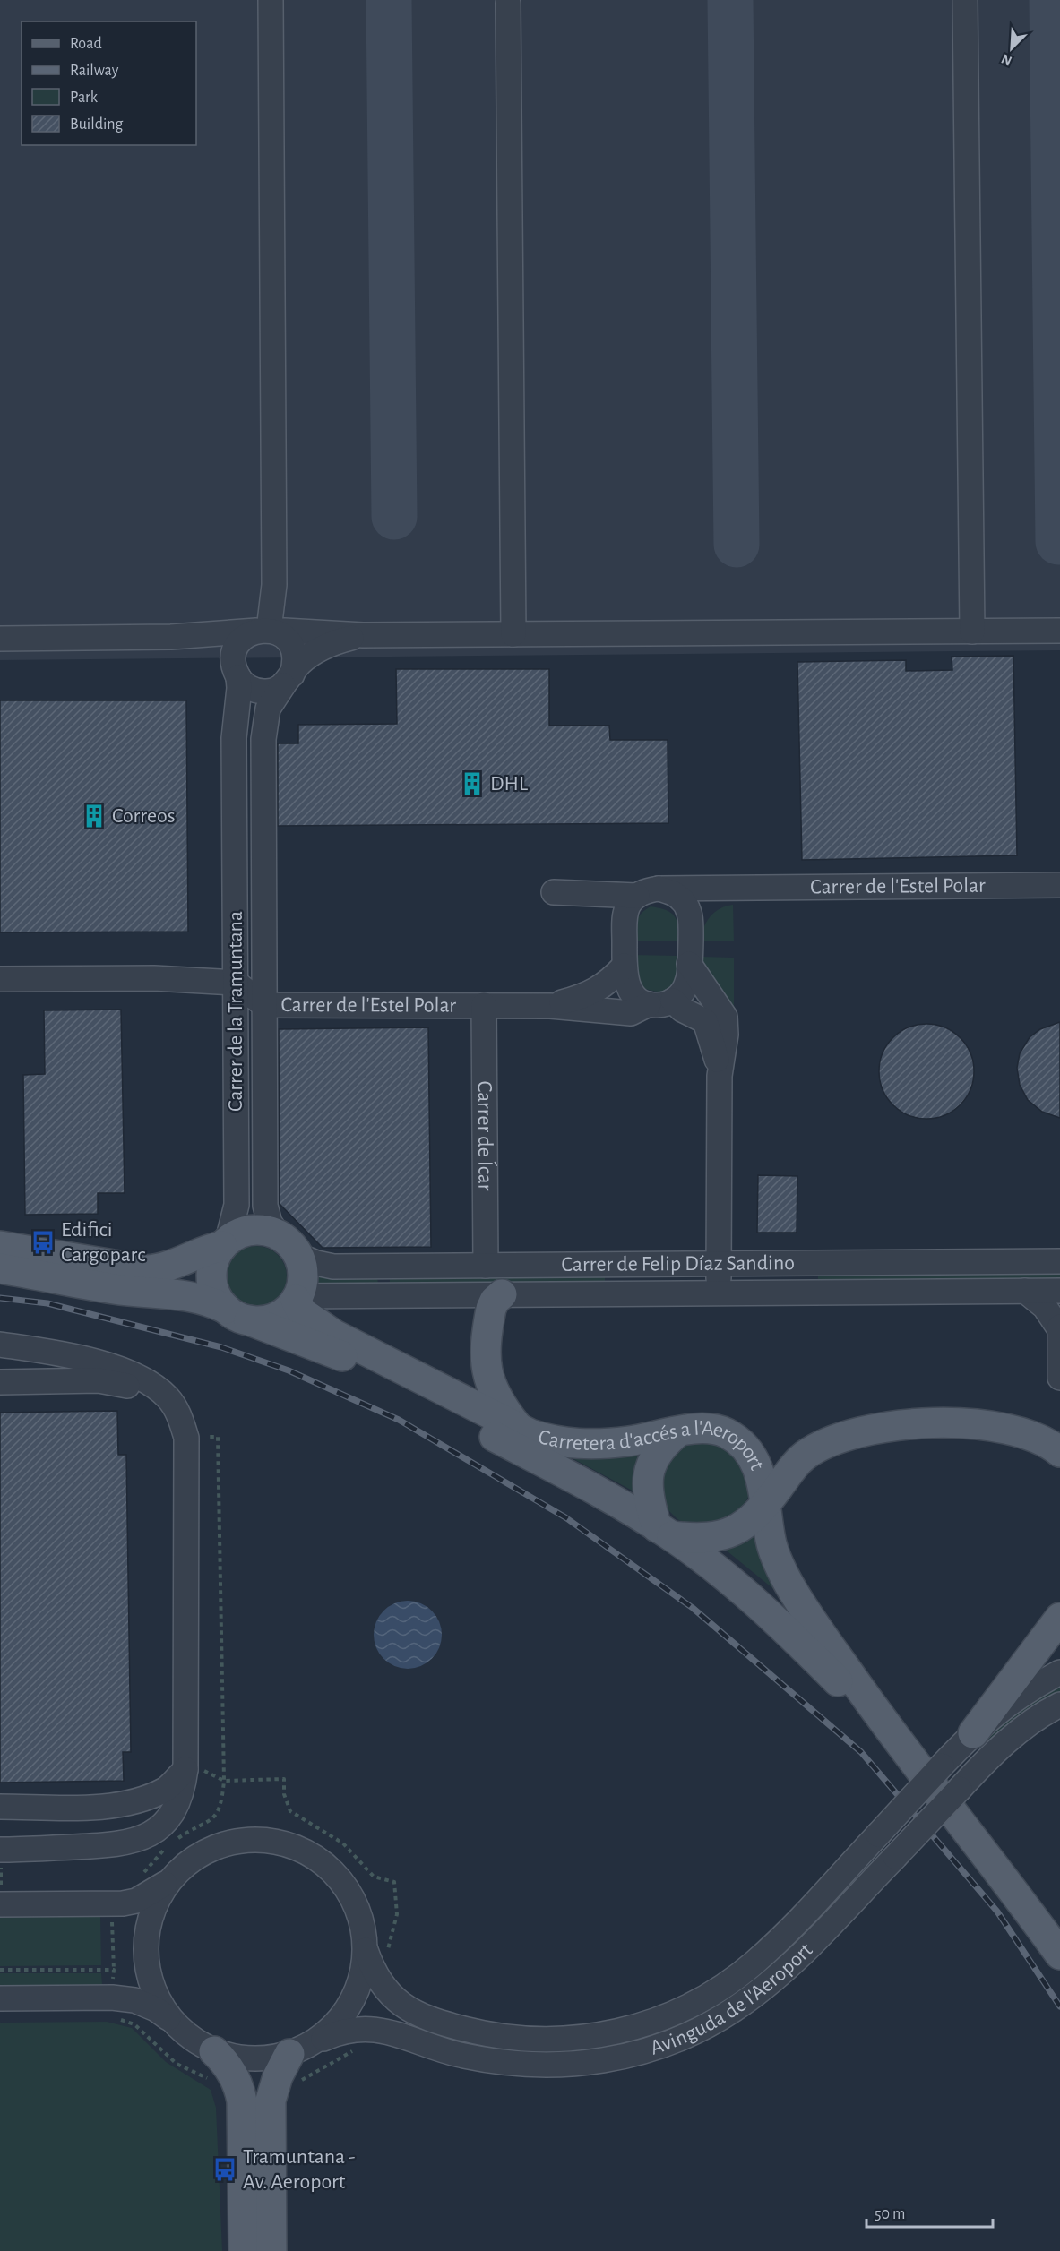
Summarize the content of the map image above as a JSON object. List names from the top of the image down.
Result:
{
  "streets": {
    "main road": ["Carretera d'accés a l'Aeroport"],
    "street": [
      "Carrer de l'Estel Polar",
      "Carrer de la Tramuntana",
      "Carrer de Ícar",
      "Carrer de Felip Díaz Sandino",
      "Avinguda de l'Aeroport"
    ]
  },
  "crossings": [
    ["Carrer de l'Estel Polar", "Carrer de la Tramuntana"],
    ["Carrer de l'Estel Polar", "Carrer de Ícar"],
    ["Carrer de la Tramuntana", "Carrer de Felip Díaz Sandino"],
    ["Carrer de la Tramuntana", "Carretera d'accés a l'Aeroport"],
    ["Carrer de Ícar", "Carrer de Felip Díaz Sandino"],
    ["Carrer de Felip Díaz Sandino", "Carretera d'accés a l'Aeroport"]
  ],
  "places": {
    "building": ["DHL", "Correos"],
    "bus stop": ["Edifici Cargoparc", "Tramuntana - Av. Aeroport"]
  },
  "legend": [
    "Road",
    "Railway",
    "Park",
    "Building"
  ],
  "scale_bar": "50 m",
  "north": "bottom left"
}
